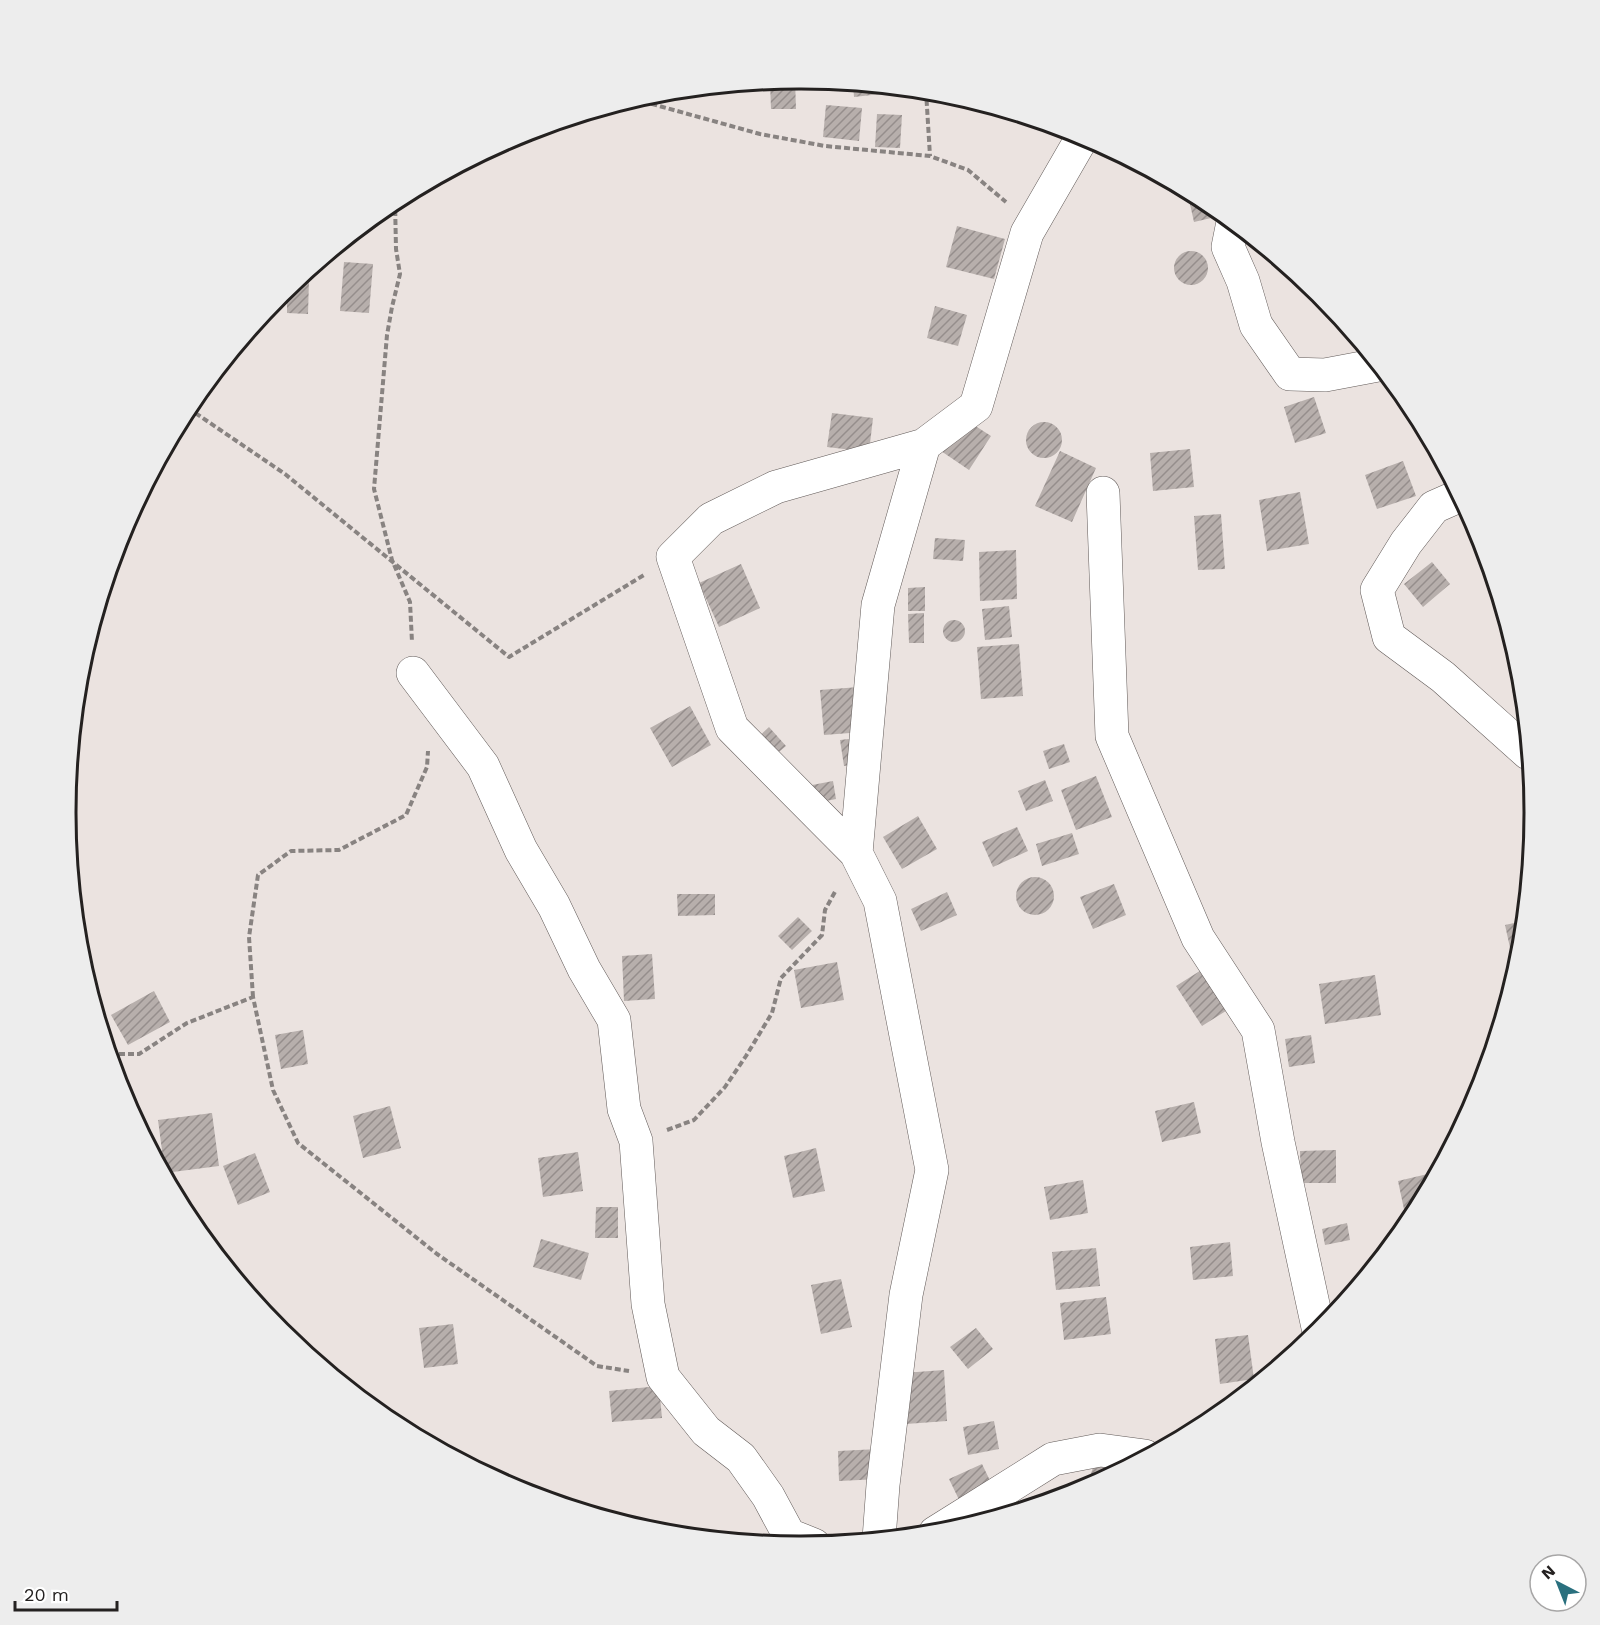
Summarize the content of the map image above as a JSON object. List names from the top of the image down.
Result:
{
  "scale_bar": "20 m",
  "north": "top left"
}
